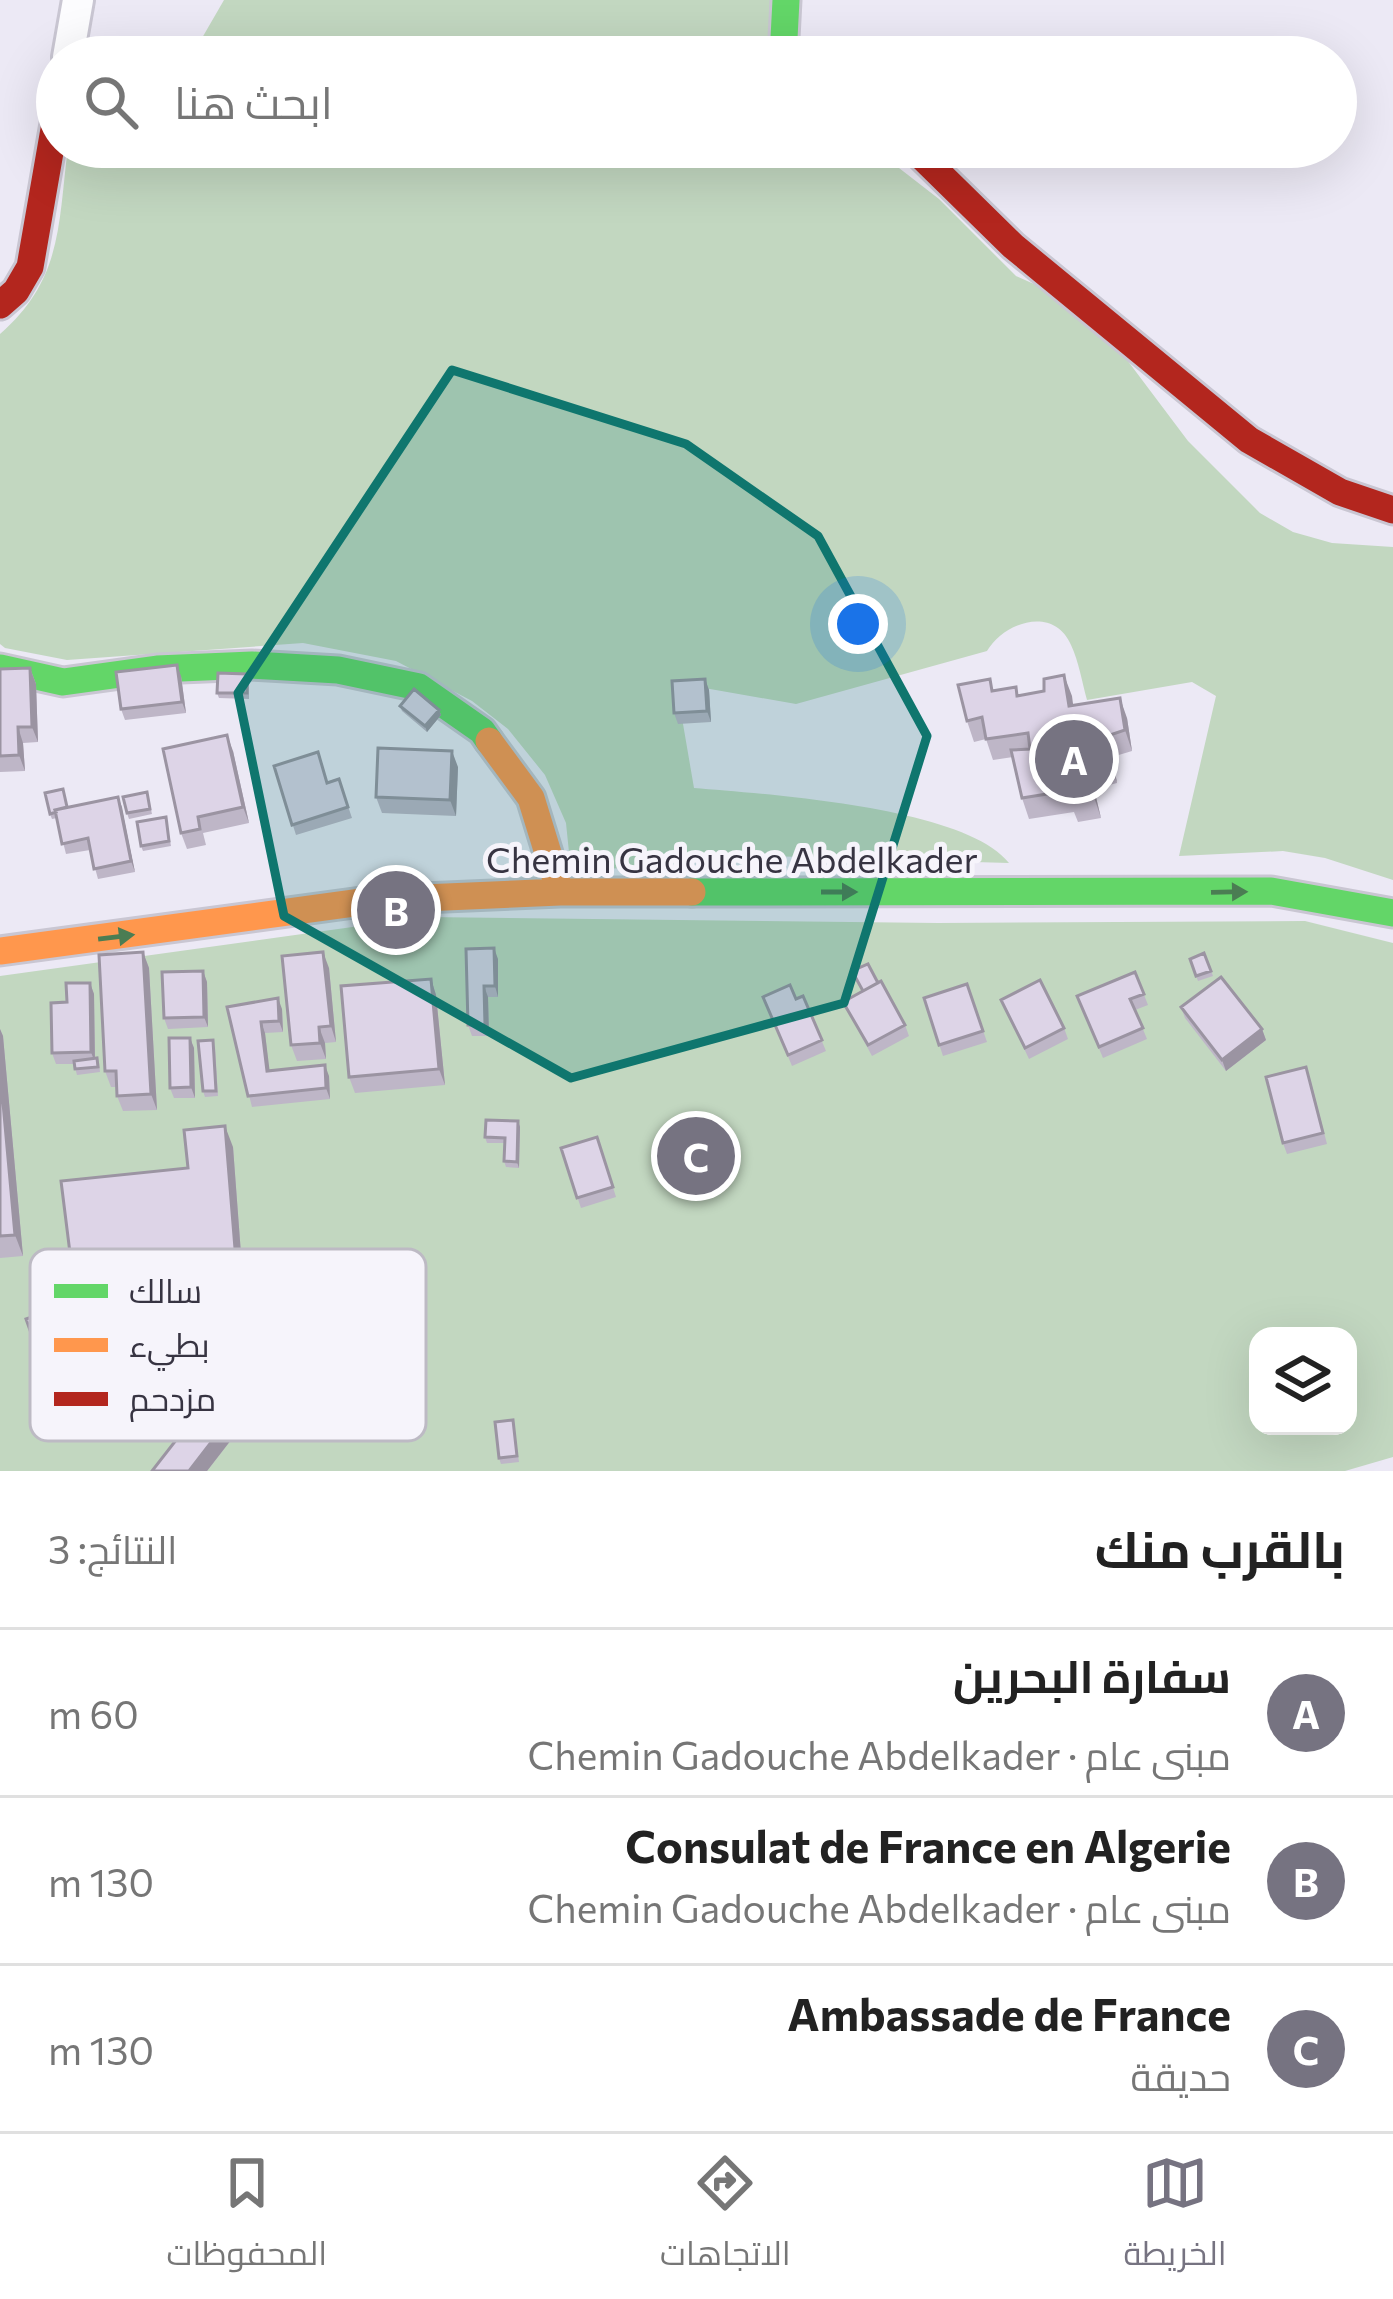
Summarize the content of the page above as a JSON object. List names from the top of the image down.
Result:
{
  "streets": {
    "street": ["Chemin Gadouche Abdelkader"]
  },
  "one_way": ["Chemin Gadouche Abdelkader"],
  "legend": ["سالك", "بطيء", "مزدحم"],
  "page": {
    "search": "ابحث هنا",
    "pins": ["A", "B", "C"],
    "heading": ["بالقرب منك", "النتائج: 3"],
    "list": [
      {
        "mark": "A",
        "name": "سفارة البحرين",
        "note": "مبنى عام · Chemin Gadouche Abdelkader",
        "value": "60 m"
      },
      {
        "mark": "B",
        "name": "Consulat de France en Algerie",
        "note": "مبنى عام · Chemin Gadouche Abdelkader",
        "value": "130 m"
      },
      {
        "mark": "C",
        "name": "Ambassade de France",
        "note": "حديقة",
        "value": "130 m"
      }
    ],
    "nav": ["الخريطة", "الاتجاهات", "المحفوظات"]
  }
}
